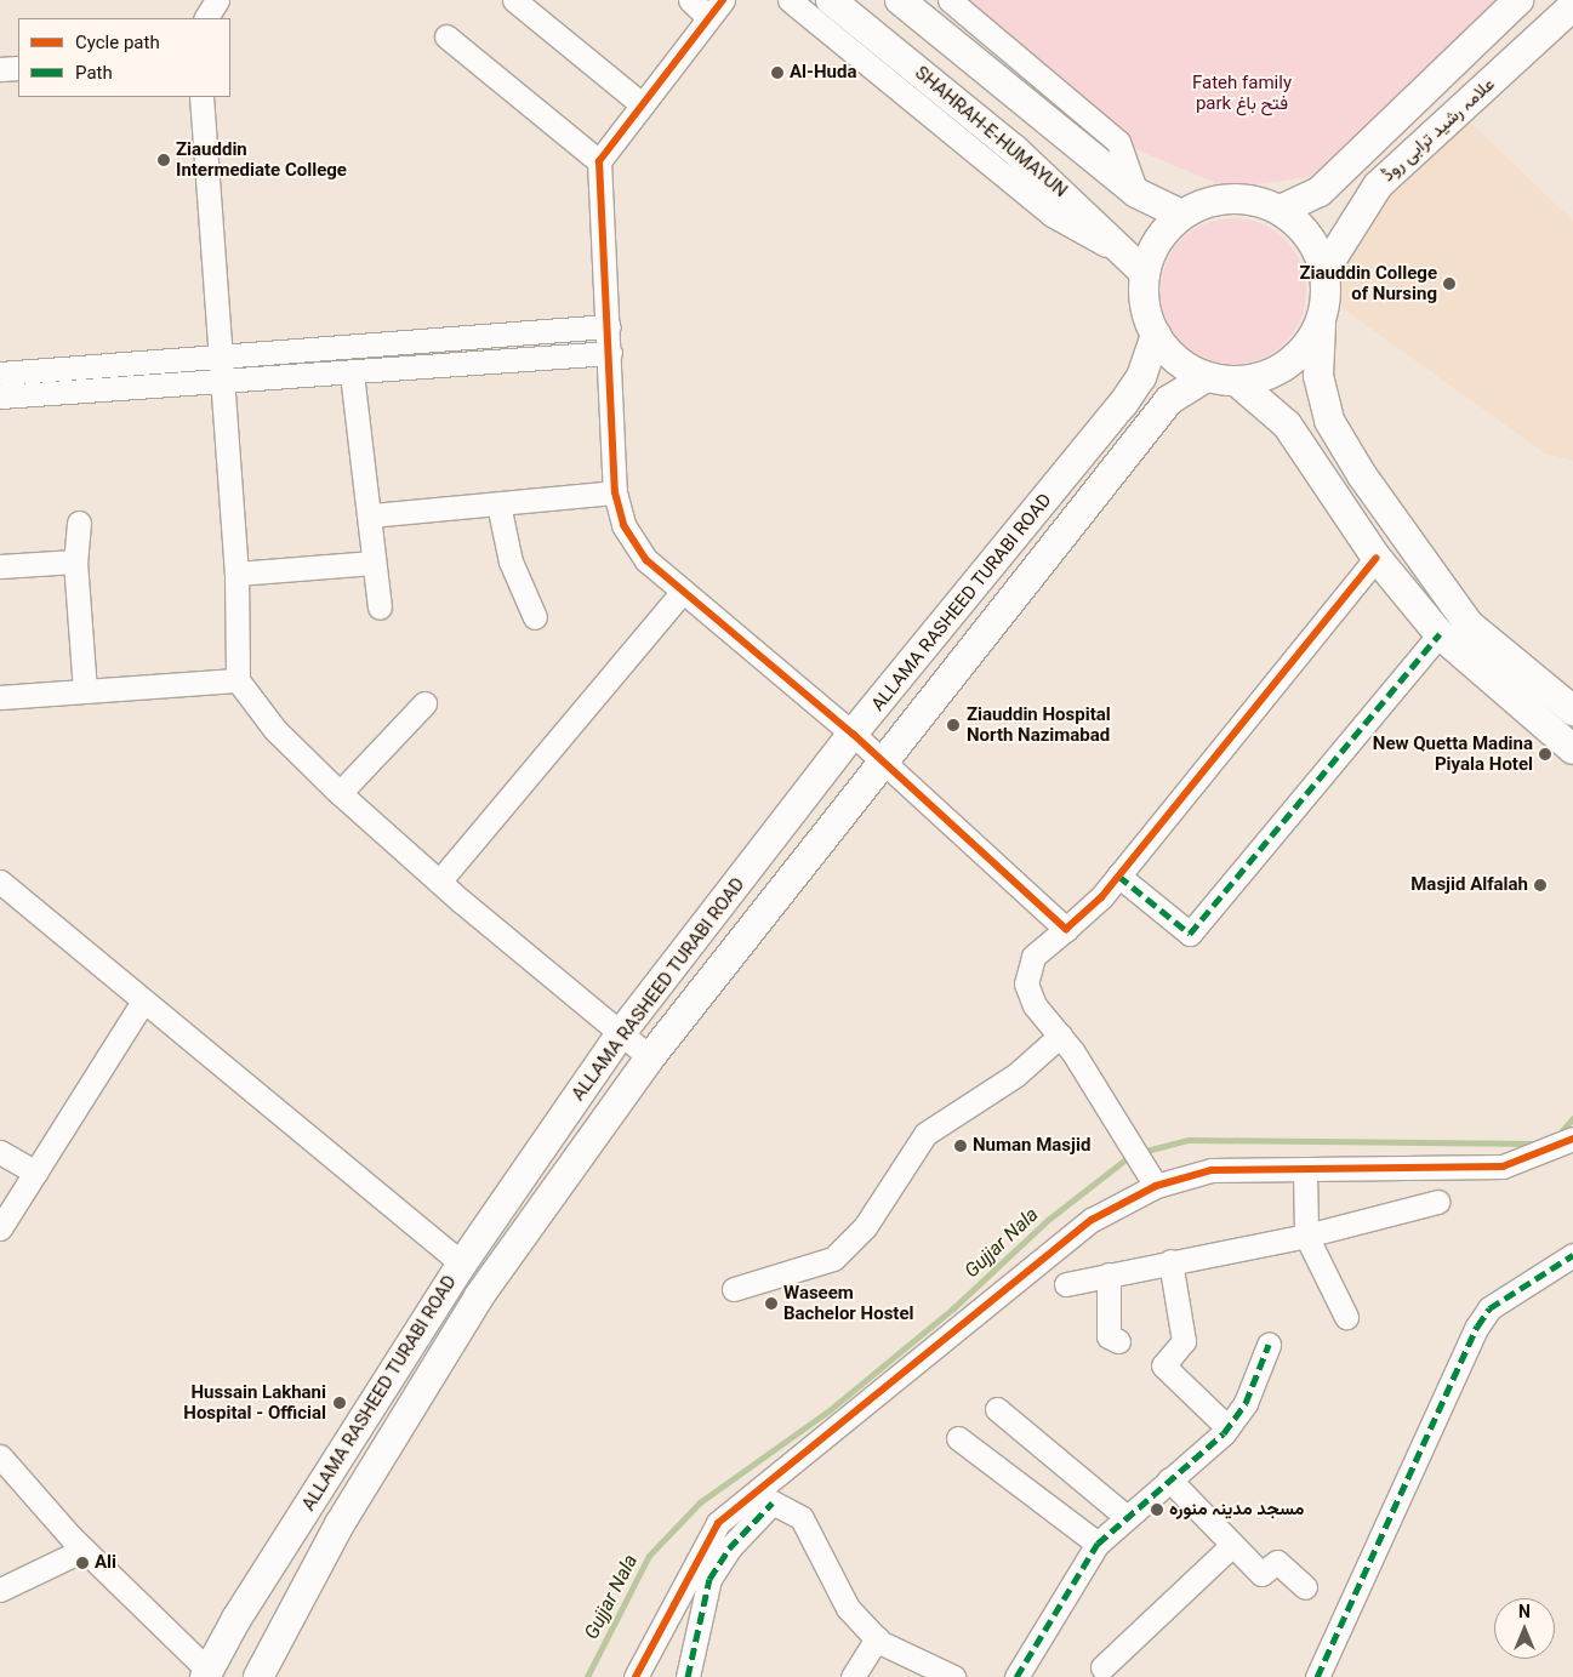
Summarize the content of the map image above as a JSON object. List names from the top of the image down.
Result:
{
  "streets": {
    "main road": ["علامہ رشید ترابی روڈ", "SHAHRAH-E-HUMAYUN", "ALLAMA RASHEED TURABI ROAD"]
  },
  "crossings": [
    ["علامہ رشید ترابی روڈ", "SHAHRAH-E-HUMAYUN"],
    ["علامہ رشید ترابی روڈ", "ALLAMA RASHEED TURABI ROAD"],
    ["SHAHRAH-E-HUMAYUN", "ALLAMA RASHEED TURABI ROAD"]
  ],
  "water": ["Gujjar Nala"],
  "parks": ["Fateh family park فتح باغ"],
  "places": [
    "Al-Huda",
    "Ziauddin Intermediate College",
    "Ziauddin College of Nursing",
    "Ziauddin Hospital North Nazimabad",
    "New Quetta Madina Piyala Hotel",
    "Masjid Alfalah",
    "Numan Masjid",
    "Waseem Bachelor Hostel",
    "Hussain Lakhani Hospital - Official",
    "مسجد مدینہ منورہ",
    "Ali"
  ],
  "legend": ["Cycle path", "Path"],
  "north": "top"
}
